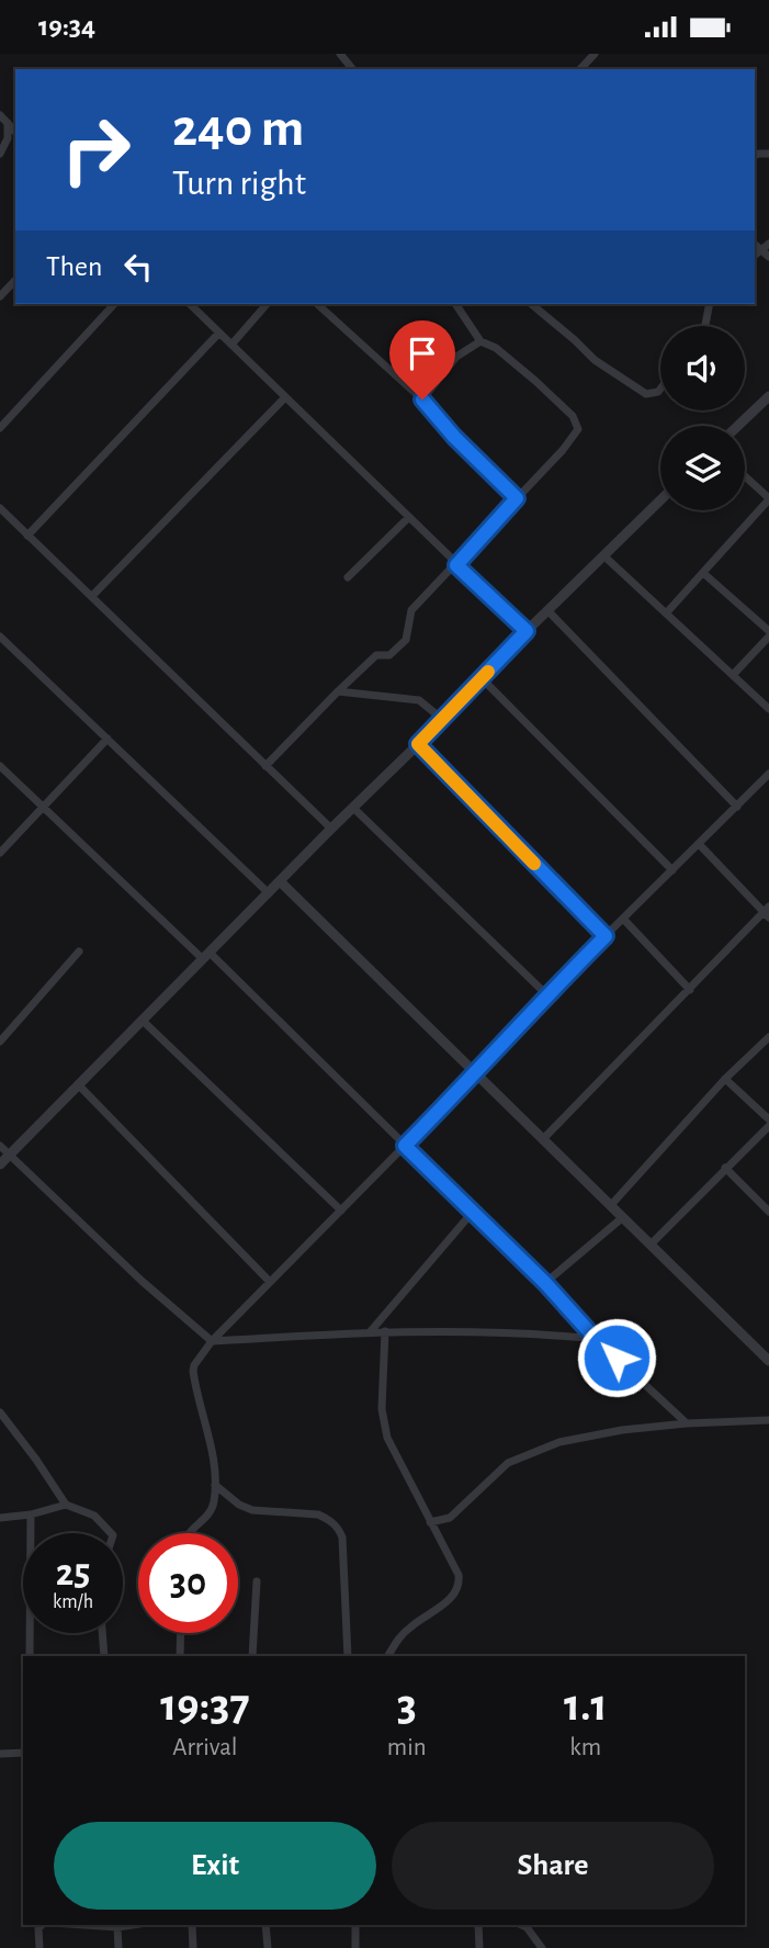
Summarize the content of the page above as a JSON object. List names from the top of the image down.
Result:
{
  "page": {
    "status": "19:34",
    "turn": ["240 m", "Turn right"],
    "then": "Then",
    "speed": "25 km/h",
    "limit": "30",
    "eta": [
      "19:37",
      "Arrival",
      "3",
      "min",
      "1.1",
      "km"
    ],
    "buttons": ["Exit", "Share"]
  }
}
